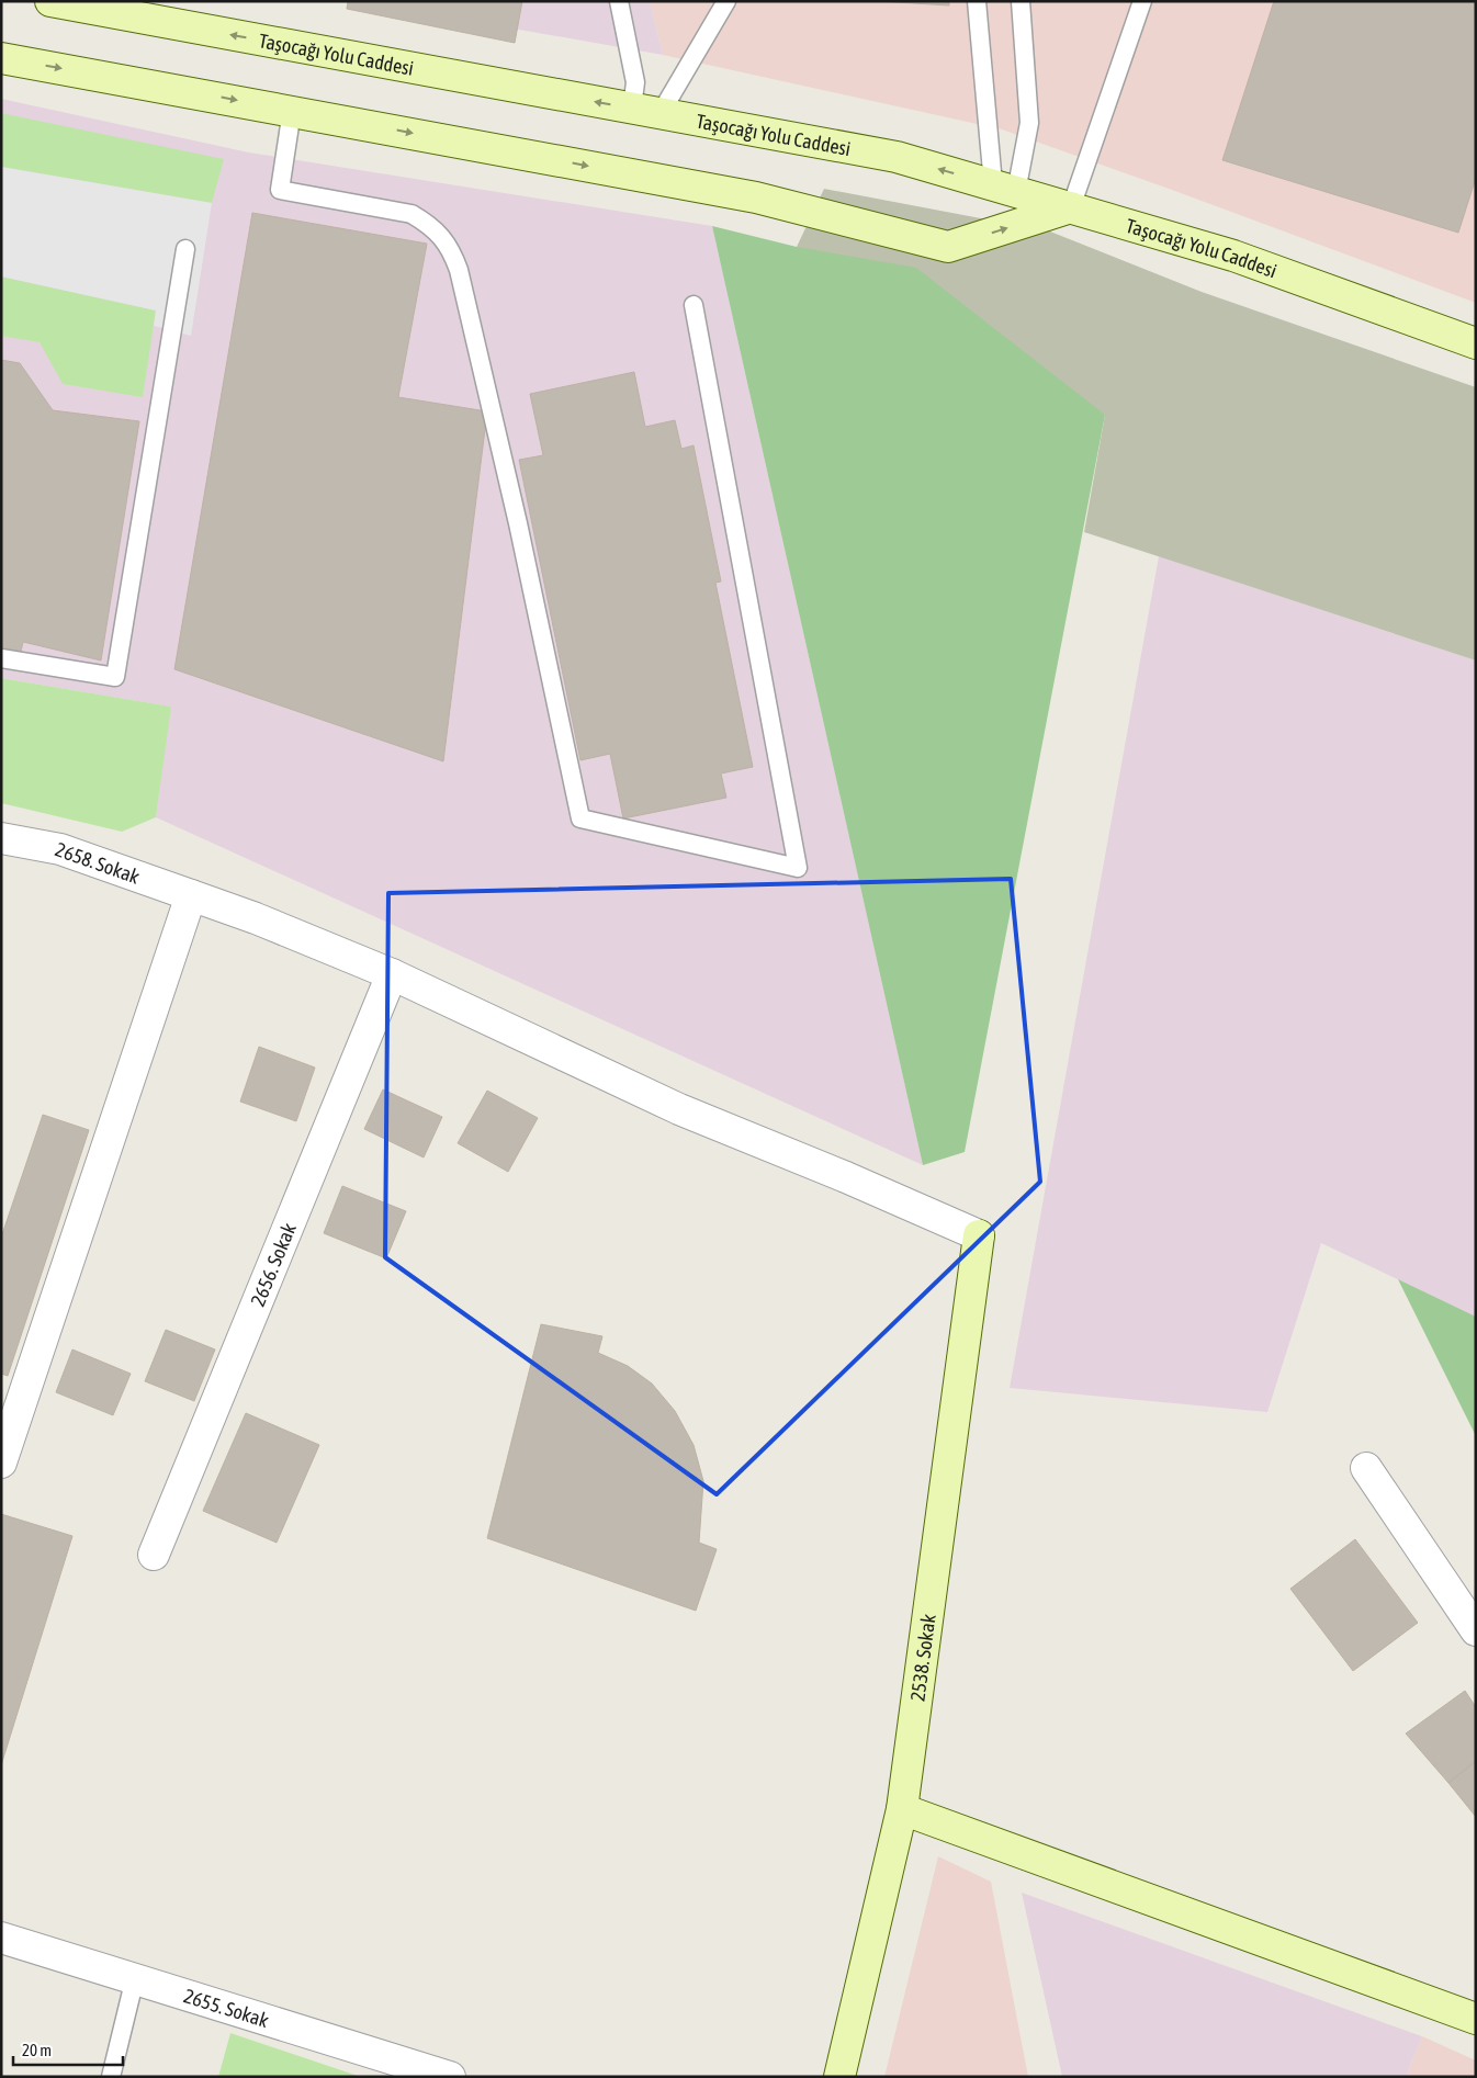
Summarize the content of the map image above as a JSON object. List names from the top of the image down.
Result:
{
  "streets": {
    "main road": ["Taşocağı Yolu Caddesi", "2538. Sokak"],
    "street": ["2658. Sokak", "2656. Sokak", "2655. Sokak"]
  },
  "crossings": [
    ["2658. Sokak", "2656. Sokak"],
    ["2658. Sokak", "2538. Sokak"]
  ],
  "scale_bar": "20 m"
}
